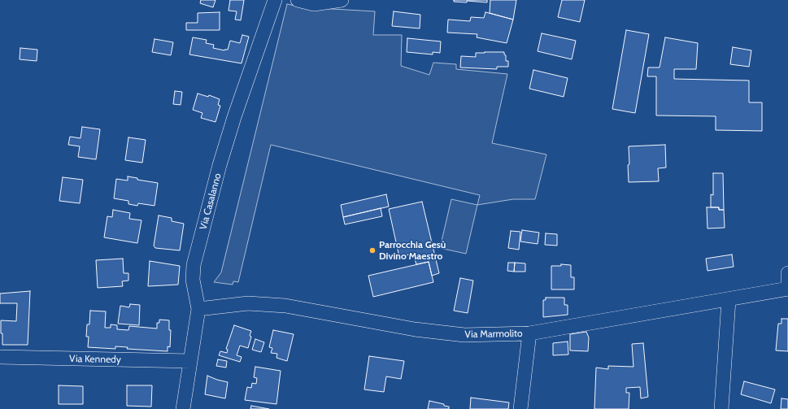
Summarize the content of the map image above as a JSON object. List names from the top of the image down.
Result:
{
  "streets": {
    "street": ["Via Casalanno", "Via Marmolito", "Via Kennedy"]
  },
  "crossings": [
    ["Via Casalanno", "Via Marmolito"],
    ["Via Casalanno", "Via Kennedy"]
  ],
  "places": ["Parrocchia Gesù Divino Maestro"]
}
